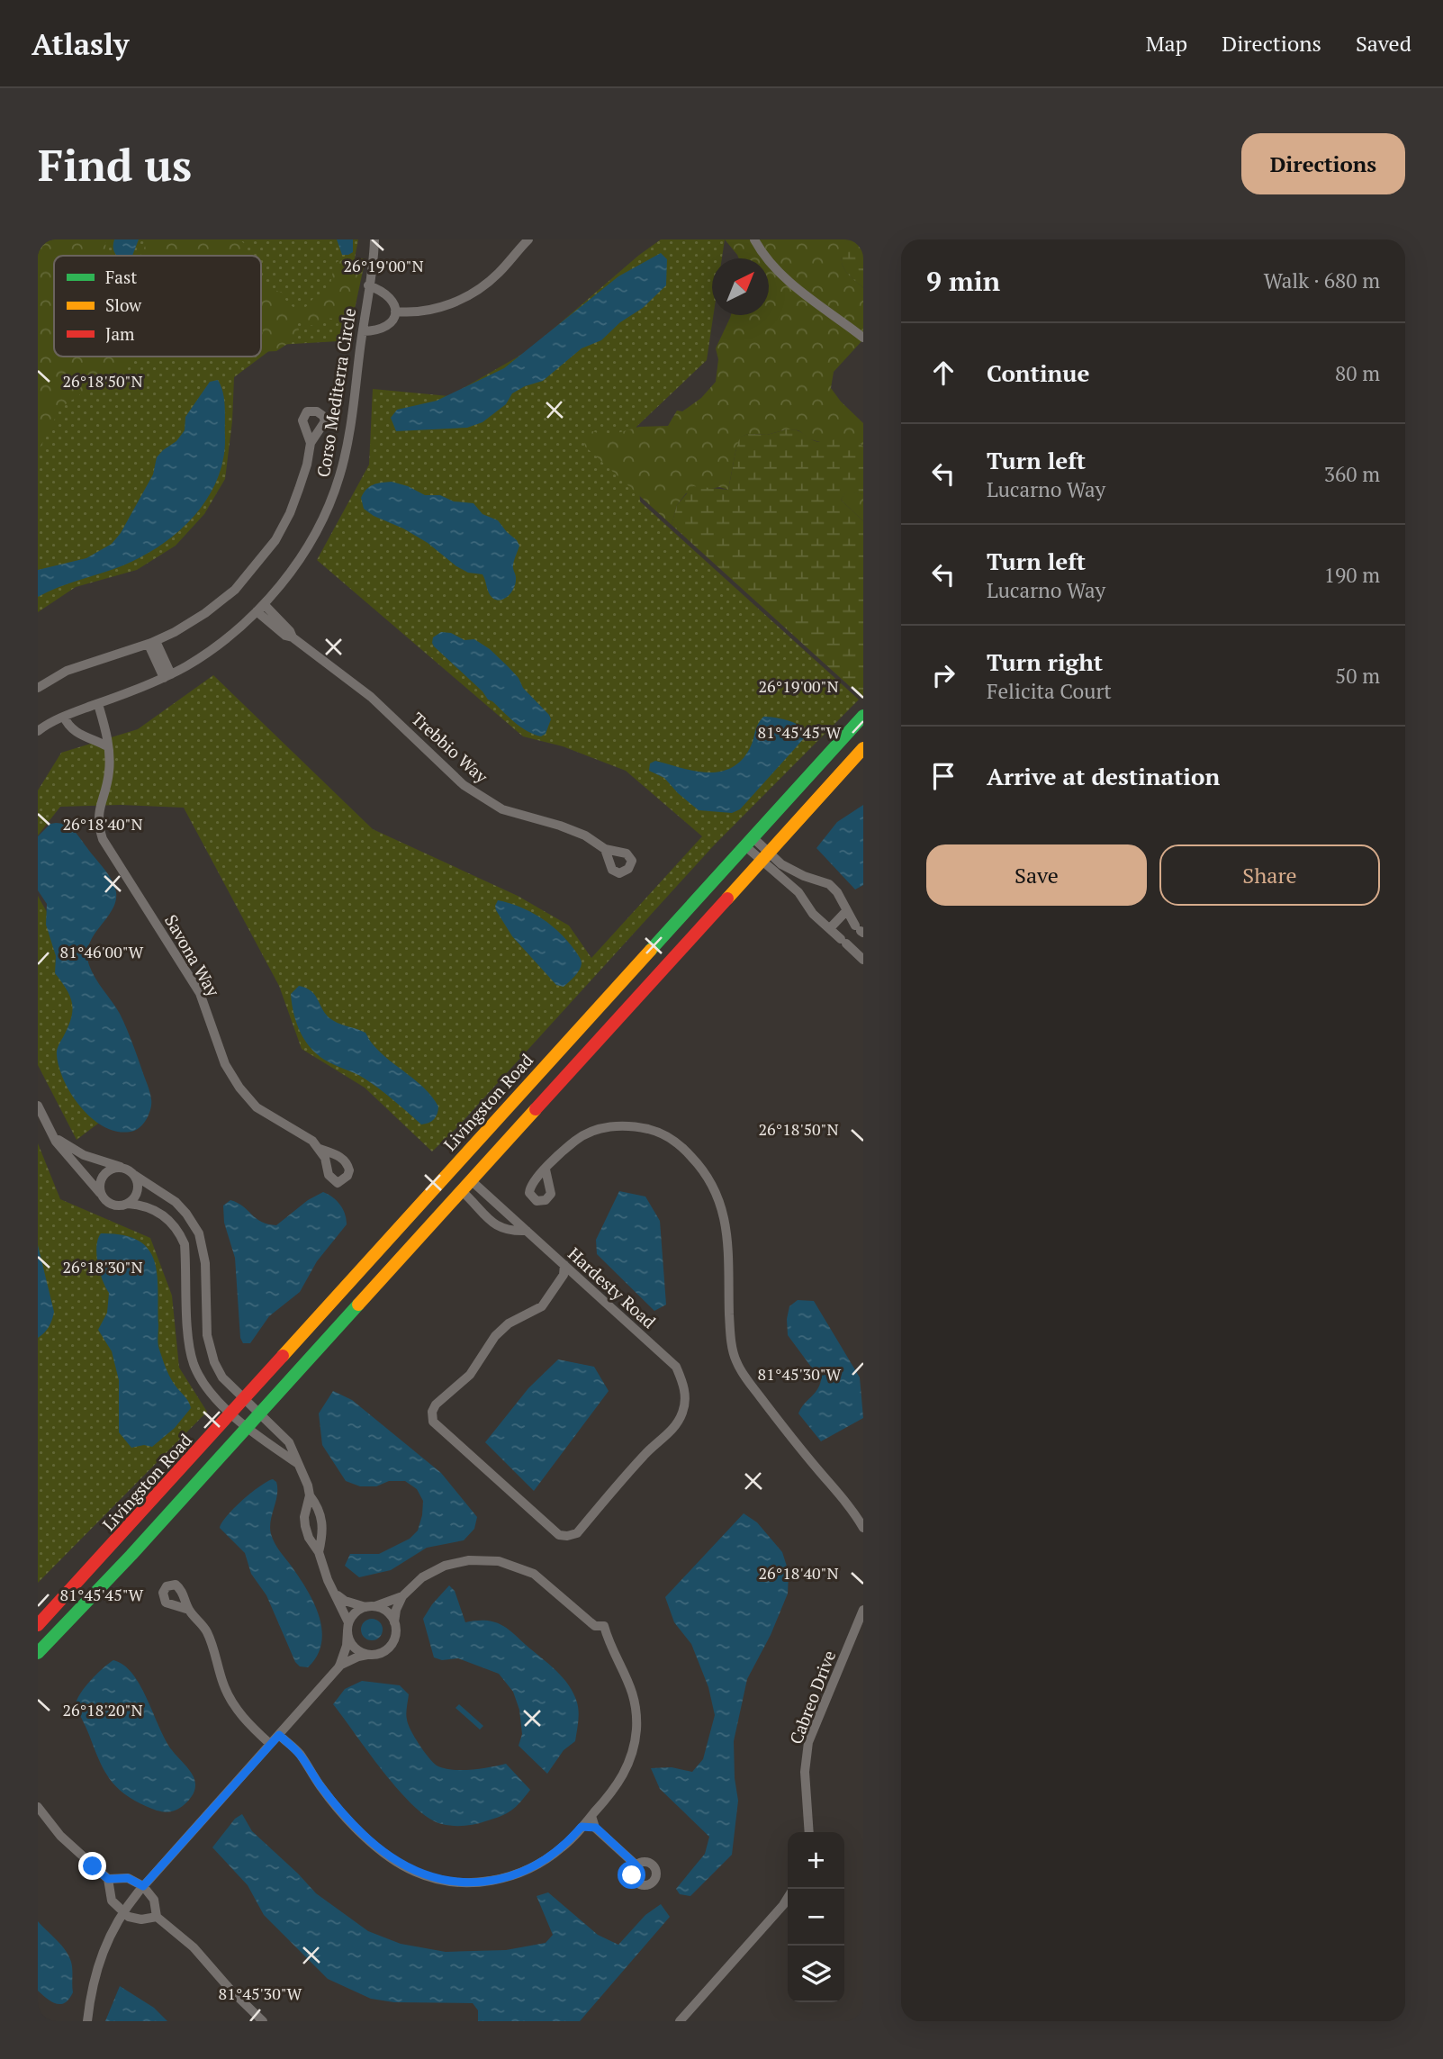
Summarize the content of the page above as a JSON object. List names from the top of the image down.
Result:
{
  "streets": {
    "main road": ["Livingston Road"],
    "street": [
      "Corso Mediterra Circle",
      "Trebbio Way",
      "Savona Way",
      "Hardesty Road",
      "Cabreo Drive"
    ]
  },
  "crossings": [
    ["Corso Mediterra Circle", "Trebbio Way"],
    ["Corso Mediterra Circle", "Savona Way"]
  ],
  "legend": ["Fast", "Slow", "Jam"],
  "north": "top right",
  "page": {
    "header": "Atlasly",
    "nav": ["Map", "Directions", "Saved"],
    "buttons": [
      "Directions",
      ["Save", "Share"]
    ],
    "title": "Find us",
    "heading": ["9 min", "Walk · 680 m"],
    "list": [
      ["Continue", "80 m"],
      ["Turn left", "Lucarno Way", "360 m"],
      ["Turn left", "Lucarno Way", "190 m"],
      ["Turn right", "Felicita Court", "50 m"],
      "Arrive at destination"
    ],
    "map_buttons": ["+", "−"]
  },
  "coordinates": [
    "26°19'00\"N",
    "26°18'50\"N",
    "81°45'45\"W",
    "26°18'40\"N",
    "81°46'00\"W",
    "26°18'30\"N",
    "81°45'30\"W",
    "26°18'20\"N"
  ]
}
